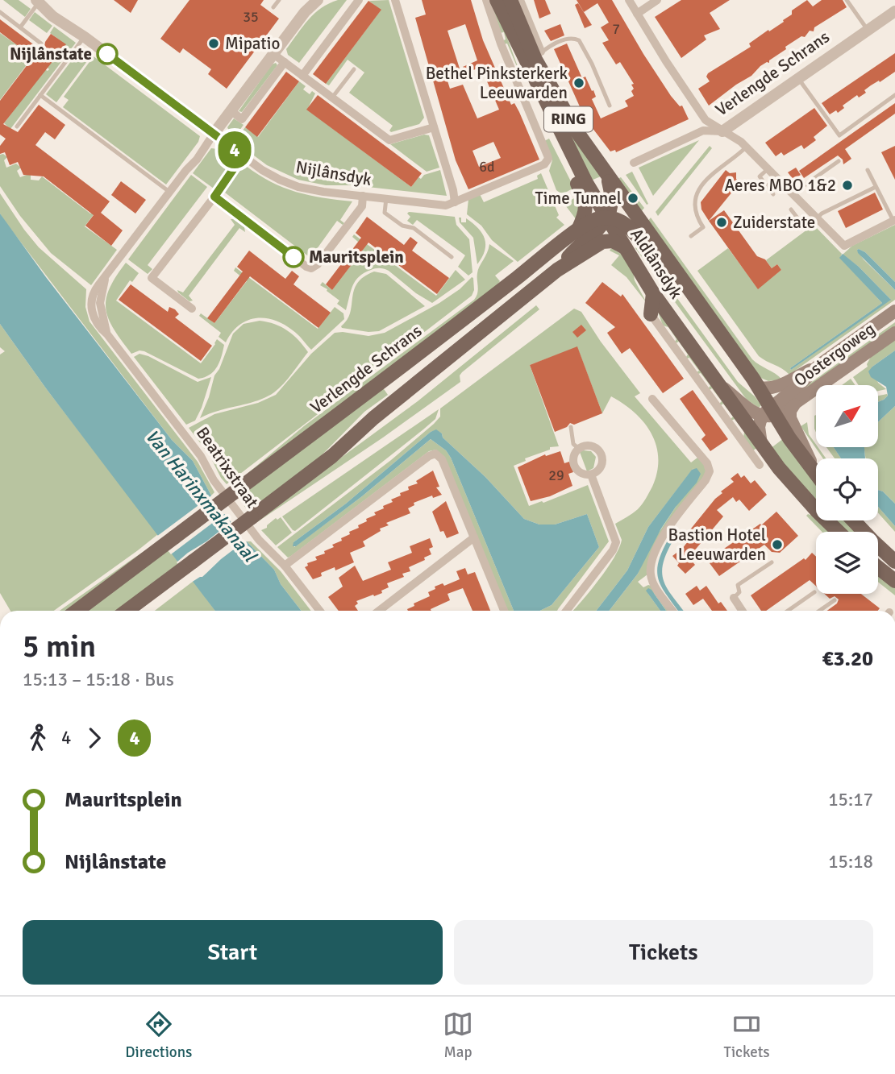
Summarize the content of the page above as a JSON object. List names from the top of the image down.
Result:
{
  "streets": {
    "main road": [
      "Verlengde Schrans",
      "RING",
      "Aldlânsdyk",
      "Oostergoweg"
    ],
    "street": ["Nijlânsdyk", "Beatrixstraat"]
  },
  "crossings": [
    ["Verlengde Schrans", "RING"],
    ["Verlengde Schrans", "Aldlânsdyk"],
    ["RING", "Aldlânsdyk"],
    ["Nijlânsdyk", "Beatrixstraat"],
    ["Aldlânsdyk", "Oostergoweg"]
  ],
  "water": ["Van Harinxmakanaal"],
  "places": [
    "Mipatio",
    "Nijlânstate",
    "Bethel Pinksterkerk Leeuwarden",
    "Aeres MBO 1&2",
    "Time Tunnel",
    "Zuiderstate",
    "Mauritsplein",
    "Bastion Hotel Leeuwarden"
  ],
  "lines": ["bus line 4"],
  "house_numbers": [
    "35",
    "7",
    "6d",
    "29"
  ],
  "north": "top right",
  "page": {
    "on_map": "4",
    "heading": ["5 min", "15:13 – 15:18 · Bus", "€3.20"],
    "legs": ["4", "4"],
    "list": [
      {
        "name": "Mauritsplein",
        "value": "15:17"
      },
      {
        "name": "Nijlânstate",
        "value": "15:18"
      }
    ],
    "buttons": ["Start", "Tickets"],
    "tabs": ["Directions", "Map", "Tickets"]
  }
}
